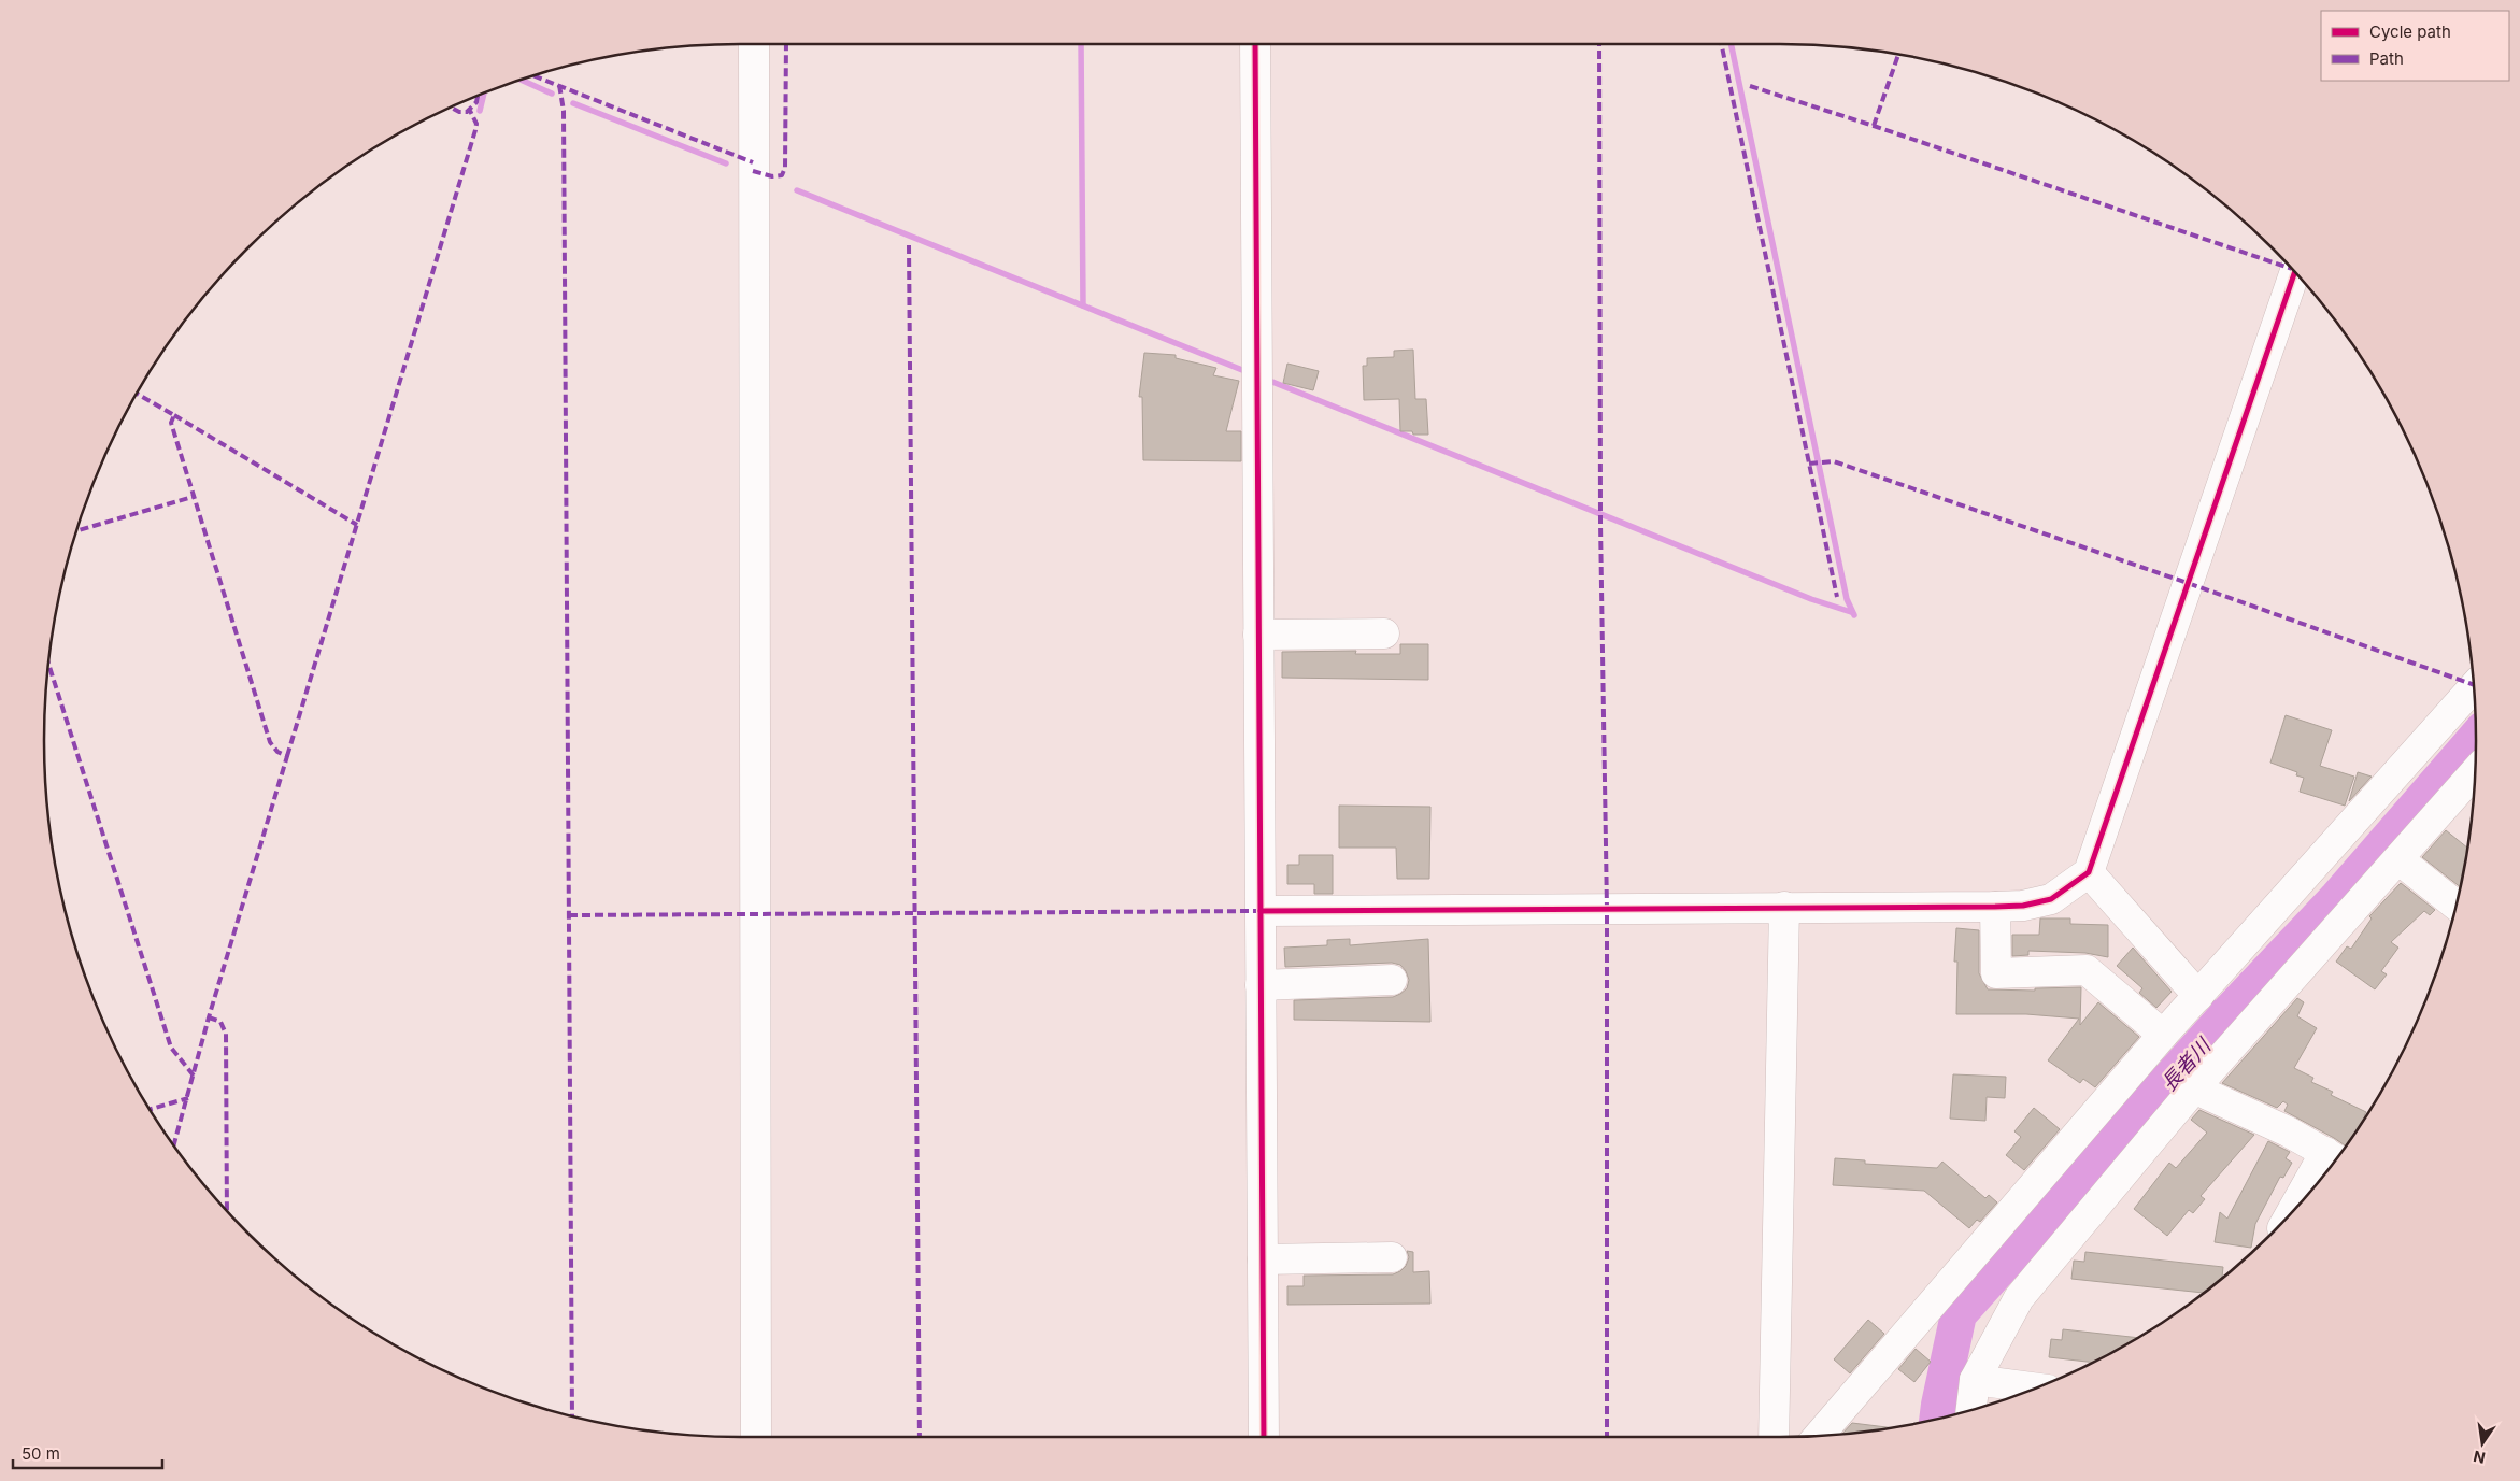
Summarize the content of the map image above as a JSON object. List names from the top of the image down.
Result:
{
  "water": ["長者川"],
  "legend": ["Cycle path", "Path"],
  "scale_bar": "50 m",
  "north": "bottom"
}
